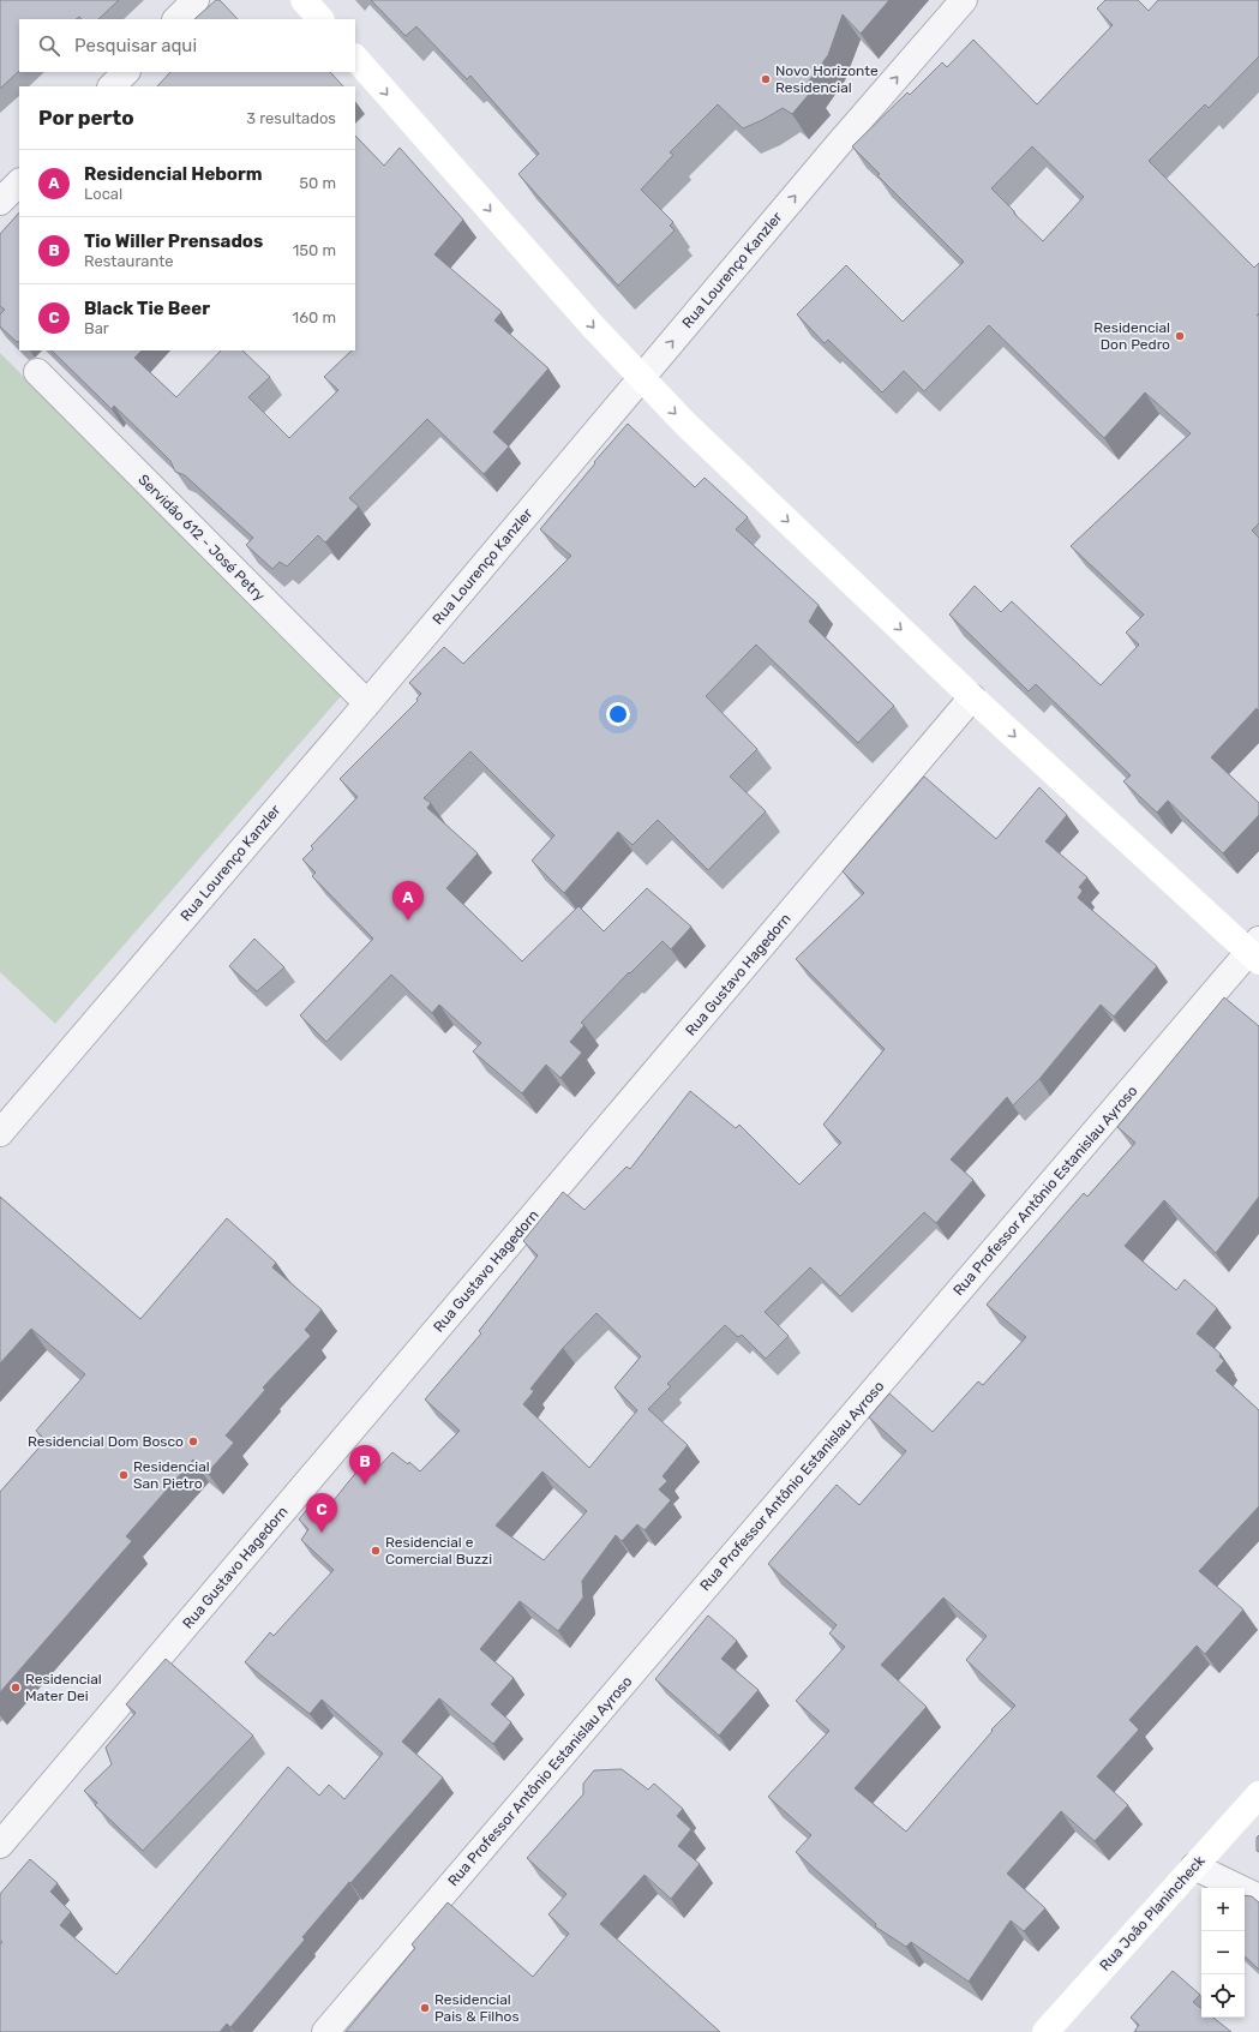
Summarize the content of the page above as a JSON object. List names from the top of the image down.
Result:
{
  "streets": {
    "main road": ["Rua João Planincheck"],
    "street": [
      "Rua Lourenço Kanzler",
      "Servidão 612 - José Petry",
      "Rua Gustavo Hagedorn",
      "Rua Professor Antônio Estanislau Ayroso"
    ]
  },
  "crossings": [
    ["Rua Lourenço Kanzler", "Servidão 612 - José Petry"]
  ],
  "places": [
    "Novo Horizonte Residencial",
    "Residencial Don Pedro",
    "Residencial Dom Bosco",
    "Residencial San Pietro",
    "Residencial e Comercial Buzzi",
    "Residencial Mater Dei",
    "Residencial Pais & Filhos"
  ],
  "page": {
    "search": "Pesquisar aqui",
    "heading": ["Por perto", "3 resultados"],
    "list": [
      {
        "mark": "A",
        "name": "Residencial Heborm",
        "note": "Local",
        "value": "50 m"
      },
      {
        "mark": "B",
        "name": "Tio Willer Prensados",
        "note": "Restaurante",
        "value": "150 m"
      },
      {
        "mark": "C",
        "name": "Black Tie Beer",
        "note": "Bar",
        "value": "160 m"
      }
    ],
    "pins": ["A", "B", "C"],
    "map_buttons": ["+", "−"]
  }
}
